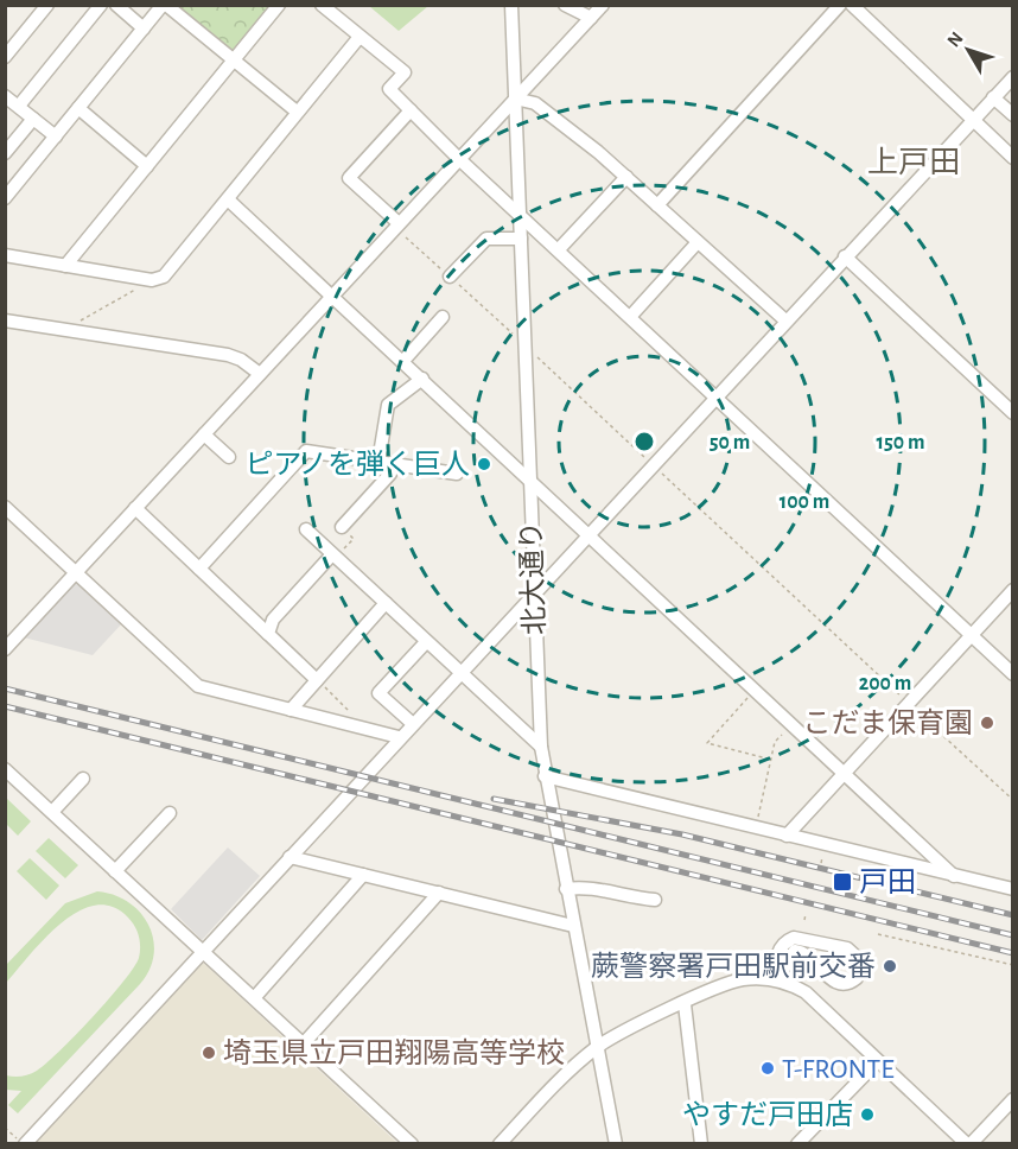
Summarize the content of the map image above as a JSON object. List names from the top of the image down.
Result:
{
  "streets": {
    "street": ["北大通り"]
  },
  "districts": ["上戸田"],
  "places": {
    "other": [
      "ピアノを弾く巨人",
      "こだま保育園",
      "蕨警察署戸田駅前交番",
      "埼玉県立戸田翔陽高等学校",
      "T-FRONTE",
      "やすだ戸田店"
    ],
    "transit": ["戸田"]
  },
  "north": "top left",
  "rings": [
    "50 m",
    "150 m",
    "100 m",
    "200 m"
  ]
}
